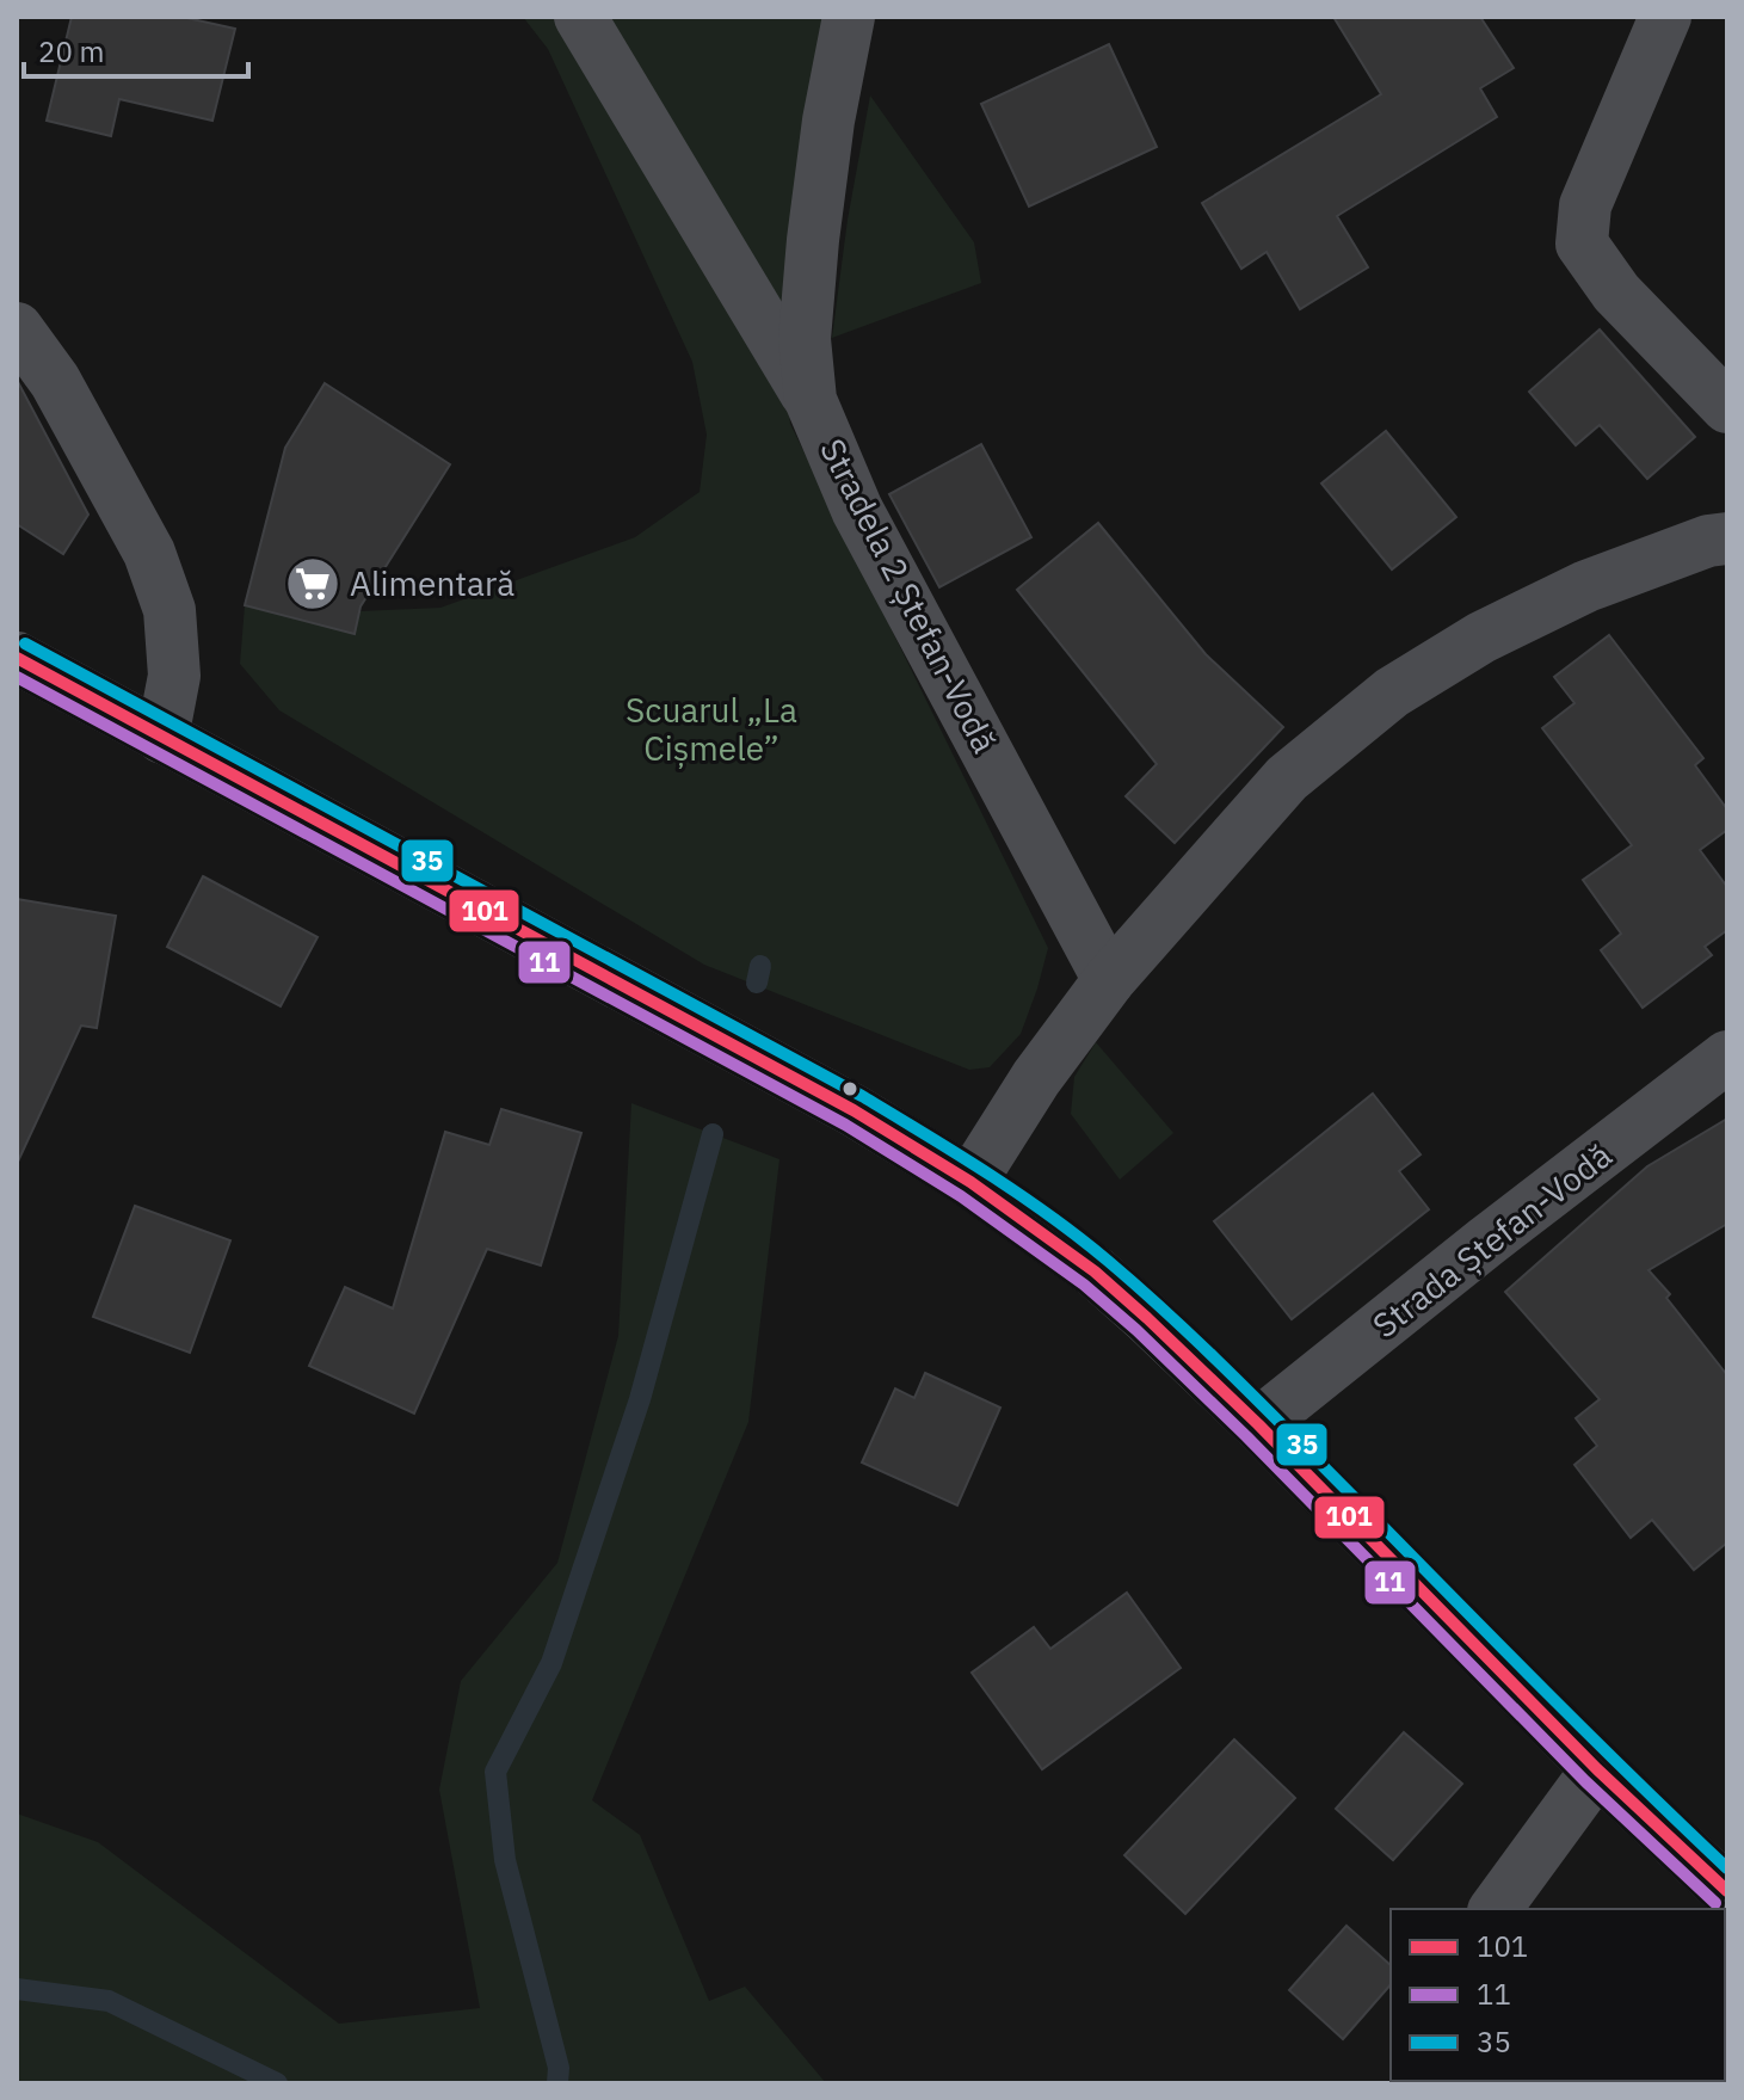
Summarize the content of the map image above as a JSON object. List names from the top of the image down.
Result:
{
  "streets": {
    "street": ["Stradela 2 Ștefan-Vodă", "Strada Ștefan-Vodă"]
  },
  "parks": ["Scuarul „La Cișmele”"],
  "places": {
    "supermarket": ["Alimentară"]
  },
  "lines": ["transit line 35", "transit line 101", "transit line 11"],
  "legend": ["101", "11", "35"],
  "scale_bar": "20 m"
}
